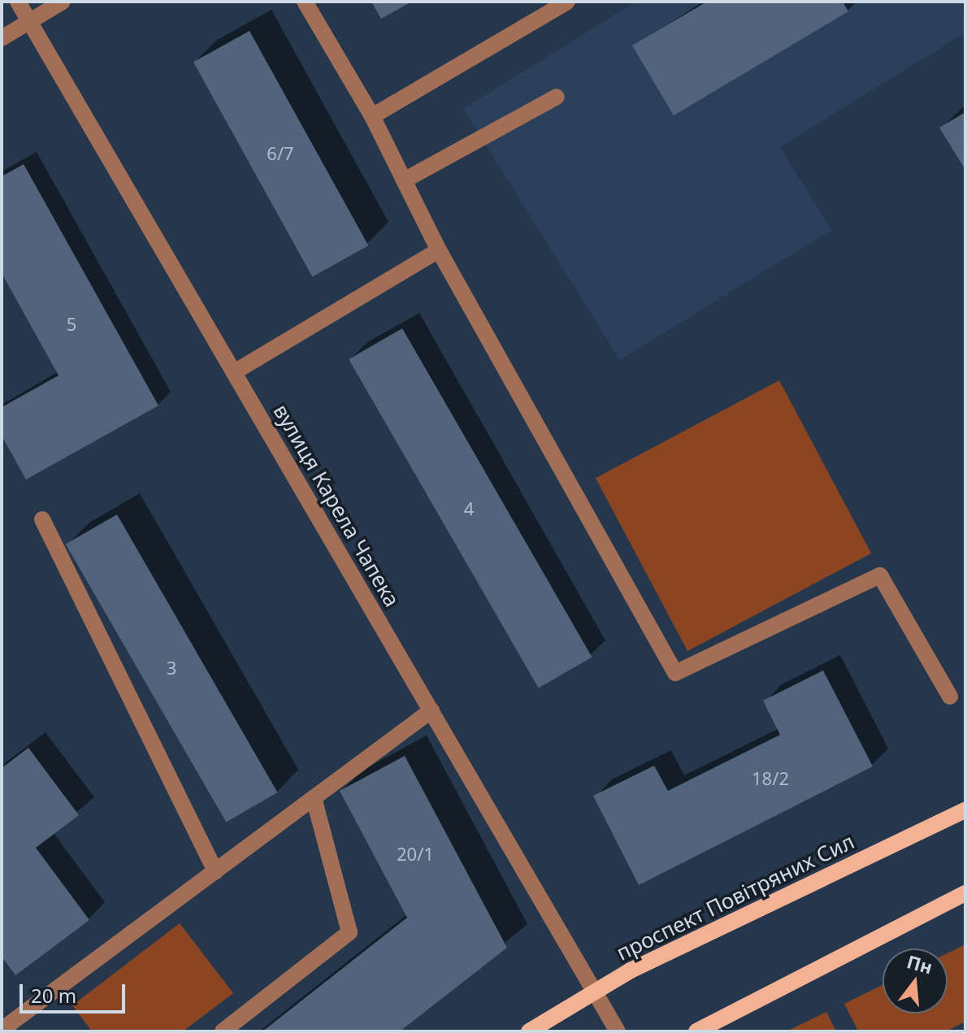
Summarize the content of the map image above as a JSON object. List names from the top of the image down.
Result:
{
  "streets": {
    "main road": ["проспект Повітряних Сил"],
    "street": ["вулиця Карела Чапека"]
  },
  "crossings": [
    ["вулиця Карела Чапека", "проспект Повітряних Сил"]
  ],
  "house_numbers": [
    "6/7",
    "5",
    "4",
    "3",
    "18/2",
    "20/1"
  ],
  "scale_bar": "20 m",
  "north": "top"
}
